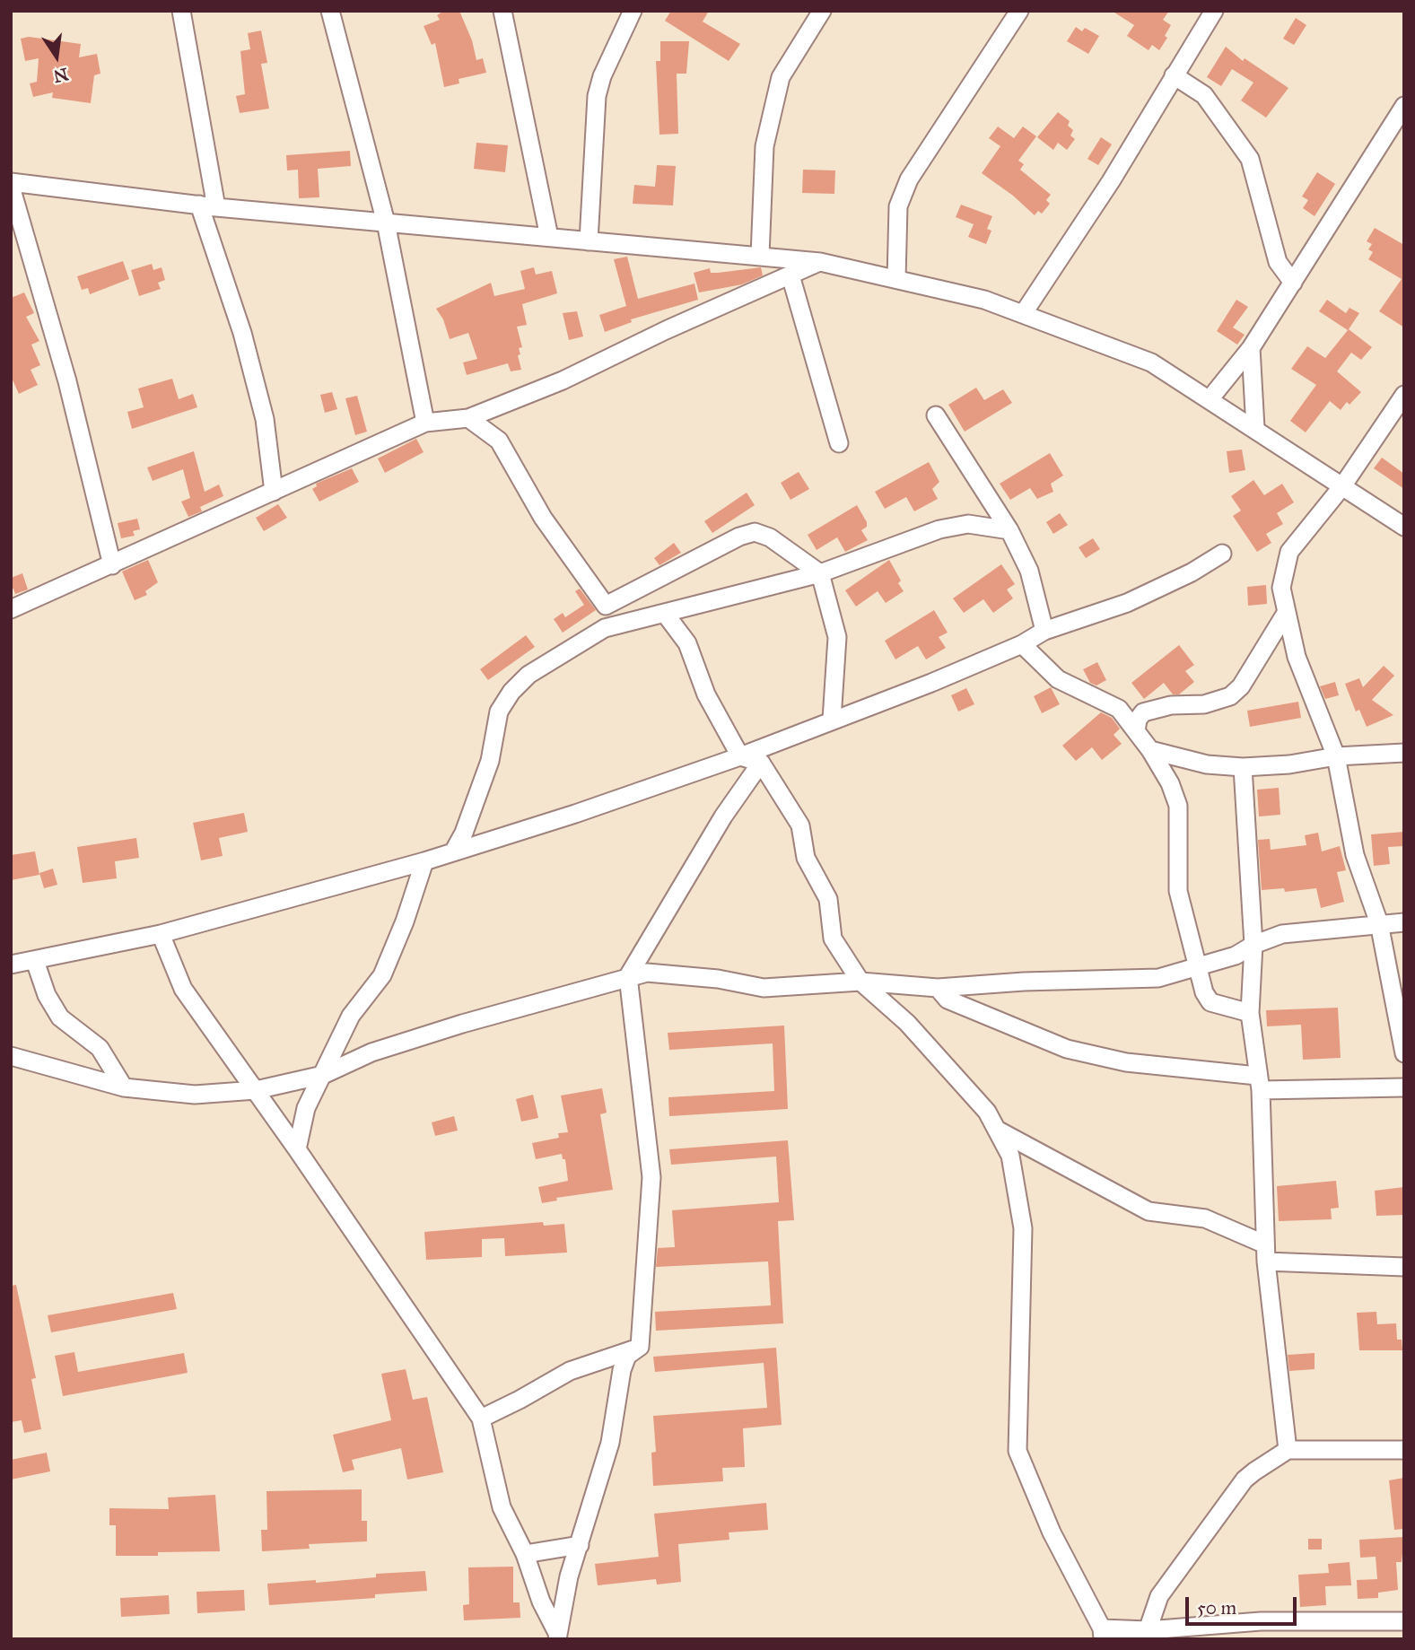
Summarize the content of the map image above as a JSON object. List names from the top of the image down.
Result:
{
  "scale_bar": "50 m",
  "north": "bottom"
}
